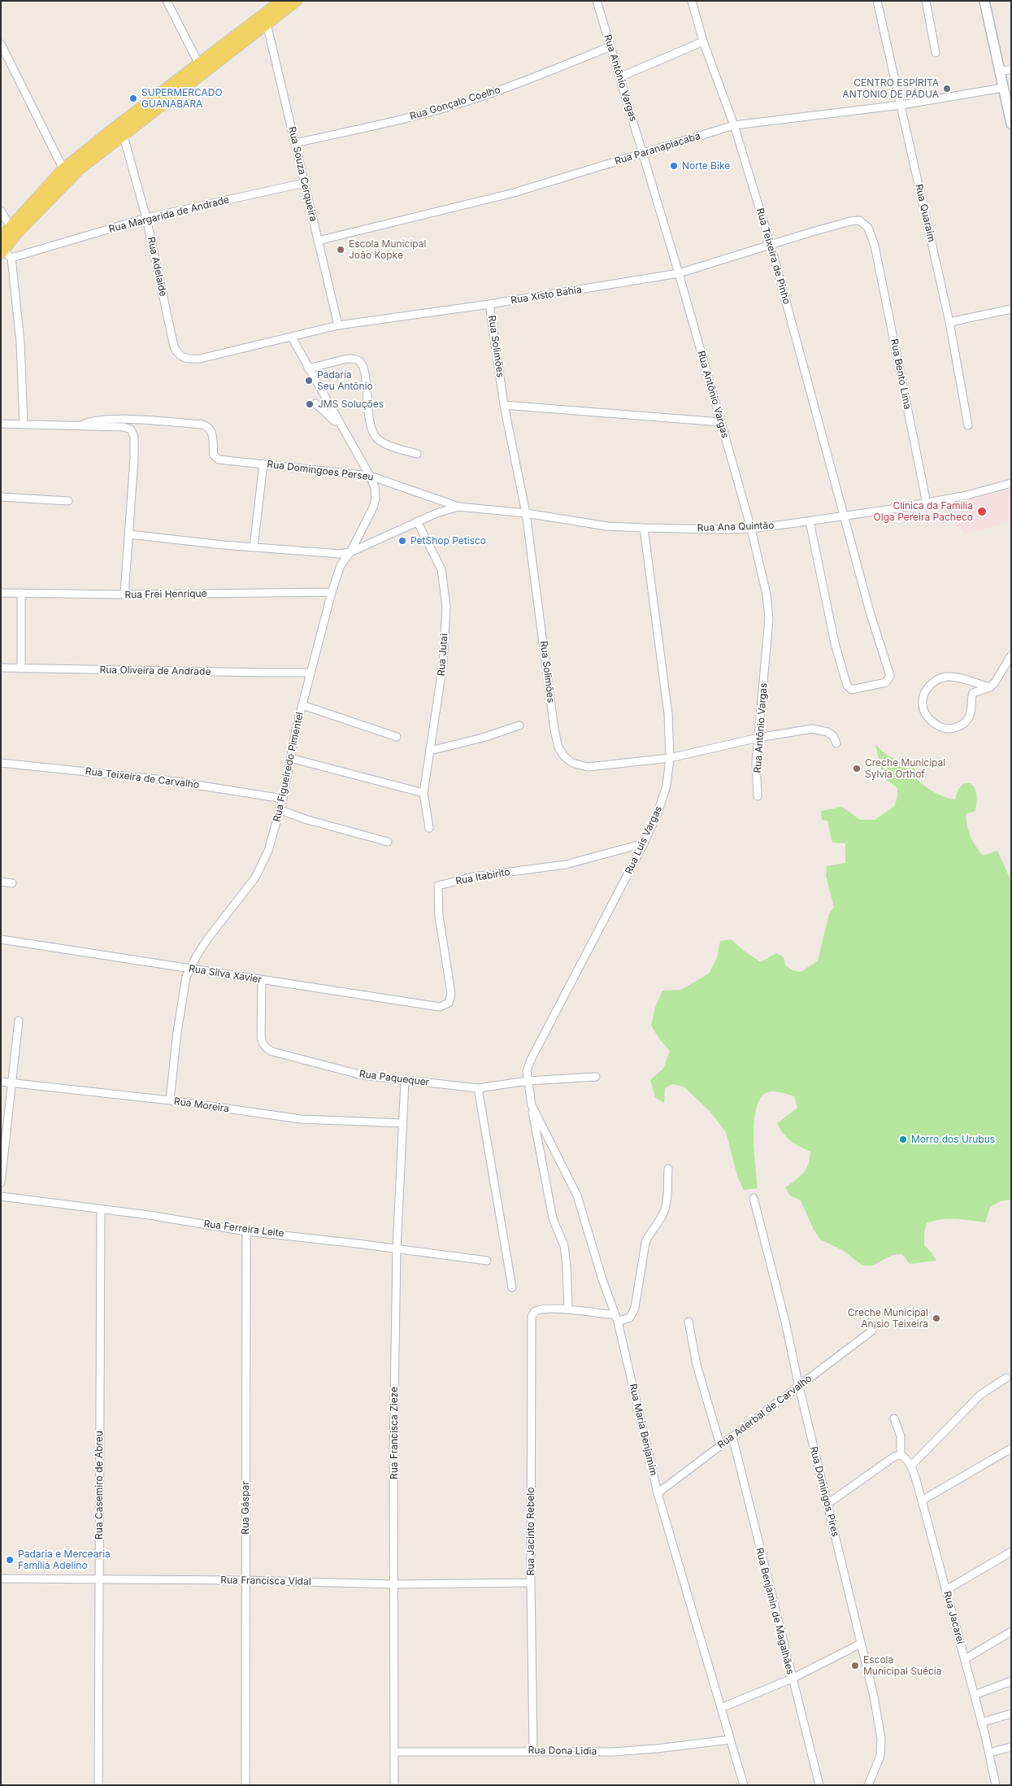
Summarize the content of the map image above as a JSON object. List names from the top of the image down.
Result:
{
  "streets": {
    "street": [
      "Rua Antônio Vargas",
      "Rua Gonçalo Coelho",
      "Rua Paranapiacaba",
      "Rua Souza Cerqueira",
      "Rua Quaraim",
      "Rua Margarida de Andrade",
      "Rua Teixeira de Pinho",
      "Rua Adelaide",
      "Rua Xisto Bahia",
      "Rua Solimões",
      "Rua Bento Lima",
      "Rua Domingoes Perseu",
      "Rua Ana Quintão",
      "Rua Frei Henrique",
      "Rua Jutai",
      "Rua Oliveira de Andrade",
      "Rua Figueiredo Pimentel",
      "Rua Teixeira de Carvalho",
      "Rua Luis Vargas",
      "Rua Itabirito",
      "Rua Silva Xavier",
      "Rua Paquequer",
      "Rua Moreira",
      "Rua Ferreira Leite",
      "Rua Aderbal de Carvalho",
      "Rua Maria Benjamim",
      "Rua Francisca Zieze",
      "Rua Casemiro de Abreu",
      "Rua Domingos Pires",
      "Rua Gáspar",
      "Rua Jacinto Rebelo",
      "Rua Francisca Vidal",
      "Rua Benjamin de Magalhães",
      "Rua Jacareí",
      "Rua Dona Lidia"
    ]
  },
  "crossings": [
    ["Rua Antônio Vargas", "Rua Gonçalo Coelho"],
    ["Rua Antônio Vargas", "Rua Paranapiacaba"],
    ["Rua Antônio Vargas", "Rua Xisto Bahia"],
    ["Rua Antônio Vargas", "Rua Solimões"],
    ["Rua Antônio Vargas", "Rua Ana Quintão"],
    ["Rua Gonçalo Coelho", "Rua Souza Cerqueira"],
    ["Rua Paranapiacaba", "Rua Souza Cerqueira"],
    ["Rua Paranapiacaba", "Rua Quaraim"],
    ["Rua Paranapiacaba", "Rua Teixeira de Pinho"],
    ["Rua Souza Cerqueira", "Rua Margarida de Andrade"],
    ["Rua Souza Cerqueira", "Rua Xisto Bahia"],
    ["Rua Margarida de Andrade", "Rua Adelaide"],
    ["Rua Teixeira de Pinho", "Rua Xisto Bahia"],
    ["Rua Teixeira de Pinho", "Rua Ana Quintão"],
    ["Rua Adelaide", "Rua Xisto Bahia"],
    ["Rua Xisto Bahia", "Rua Solimões"],
    ["Rua Xisto Bahia", "Rua Bento Lima"],
    ["Rua Xisto Bahia", "Rua Figueiredo Pimentel"],
    ["Rua Solimões", "Rua Ana Quintão"],
    ["Rua Solimões", "Rua Luis Vargas"],
    ["Rua Bento Lima", "Rua Ana Quintão"],
    ["Rua Domingoes Perseu", "Rua Ana Quintão"],
    ["Rua Domingoes Perseu", "Rua Figueiredo Pimentel"],
    ["Rua Ana Quintão", "Rua Luis Vargas"],
    ["Rua Frei Henrique", "Rua Figueiredo Pimentel"],
    ["Rua Oliveira de Andrade", "Rua Figueiredo Pimentel"],
    ["Rua Figueiredo Pimentel", "Rua Teixeira de Carvalho"],
    ["Rua Figueiredo Pimentel", "Rua Silva Xavier"],
    ["Rua Figueiredo Pimentel", "Rua Moreira"],
    ["Rua Luis Vargas", "Rua Itabirito"],
    ["Rua Luis Vargas", "Rua Paquequer"],
    ["Rua Luis Vargas", "Rua Maria Benjamim"],
    ["Rua Itabirito", "Rua Silva Xavier"],
    ["Rua Silva Xavier", "Rua Paquequer"],
    ["Rua Paquequer", "Rua Maria Benjamim"],
    ["Rua Paquequer", "Rua Francisca Zieze"],
    ["Rua Moreira", "Rua Francisca Zieze"],
    ["Rua Ferreira Leite", "Rua Francisca Zieze"],
    ["Rua Ferreira Leite", "Rua Casemiro de Abreu"],
    ["Rua Ferreira Leite", "Rua Gáspar"],
    ["Rua Aderbal de Carvalho", "Rua Maria Benjamim"],
    ["Rua Aderbal de Carvalho", "Rua Domingos Pires"],
    ["Rua Aderbal de Carvalho", "Rua Benjamin de Magalhães"],
    ["Rua Maria Benjamim", "Rua Dona Lidia"],
    ["Rua Francisca Zieze", "Rua Francisca Vidal"],
    ["Rua Francisca Zieze", "Rua Dona Lidia"],
    ["Rua Casemiro de Abreu", "Rua Francisca Vidal"],
    ["Rua Gáspar", "Rua Francisca Vidal"],
    ["Rua Jacinto Rebelo", "Rua Francisca Vidal"],
    ["Rua Jacinto Rebelo", "Rua Dona Lidia"]
  ],
  "places": [
    "CENTRO ESPÍRITA ANTONIO DE PÁDUA",
    "SUPERMERCADO GUANABARA",
    "Norte Bike",
    "Escola Municipal João Kopke",
    "Padaria Seu Antônio",
    "JMS Soluções",
    "Clínica da Família Olga Pereira Pacheco",
    "PetShop Petisco",
    "Creche Municipal Sylvia Orthof",
    "Morro dos Urubus",
    "Creche Municipal An¡sio Teixeira",
    "Padaria e Mercearia Família Adelino",
    "Escola Municipal Suécia"
  ]
}
